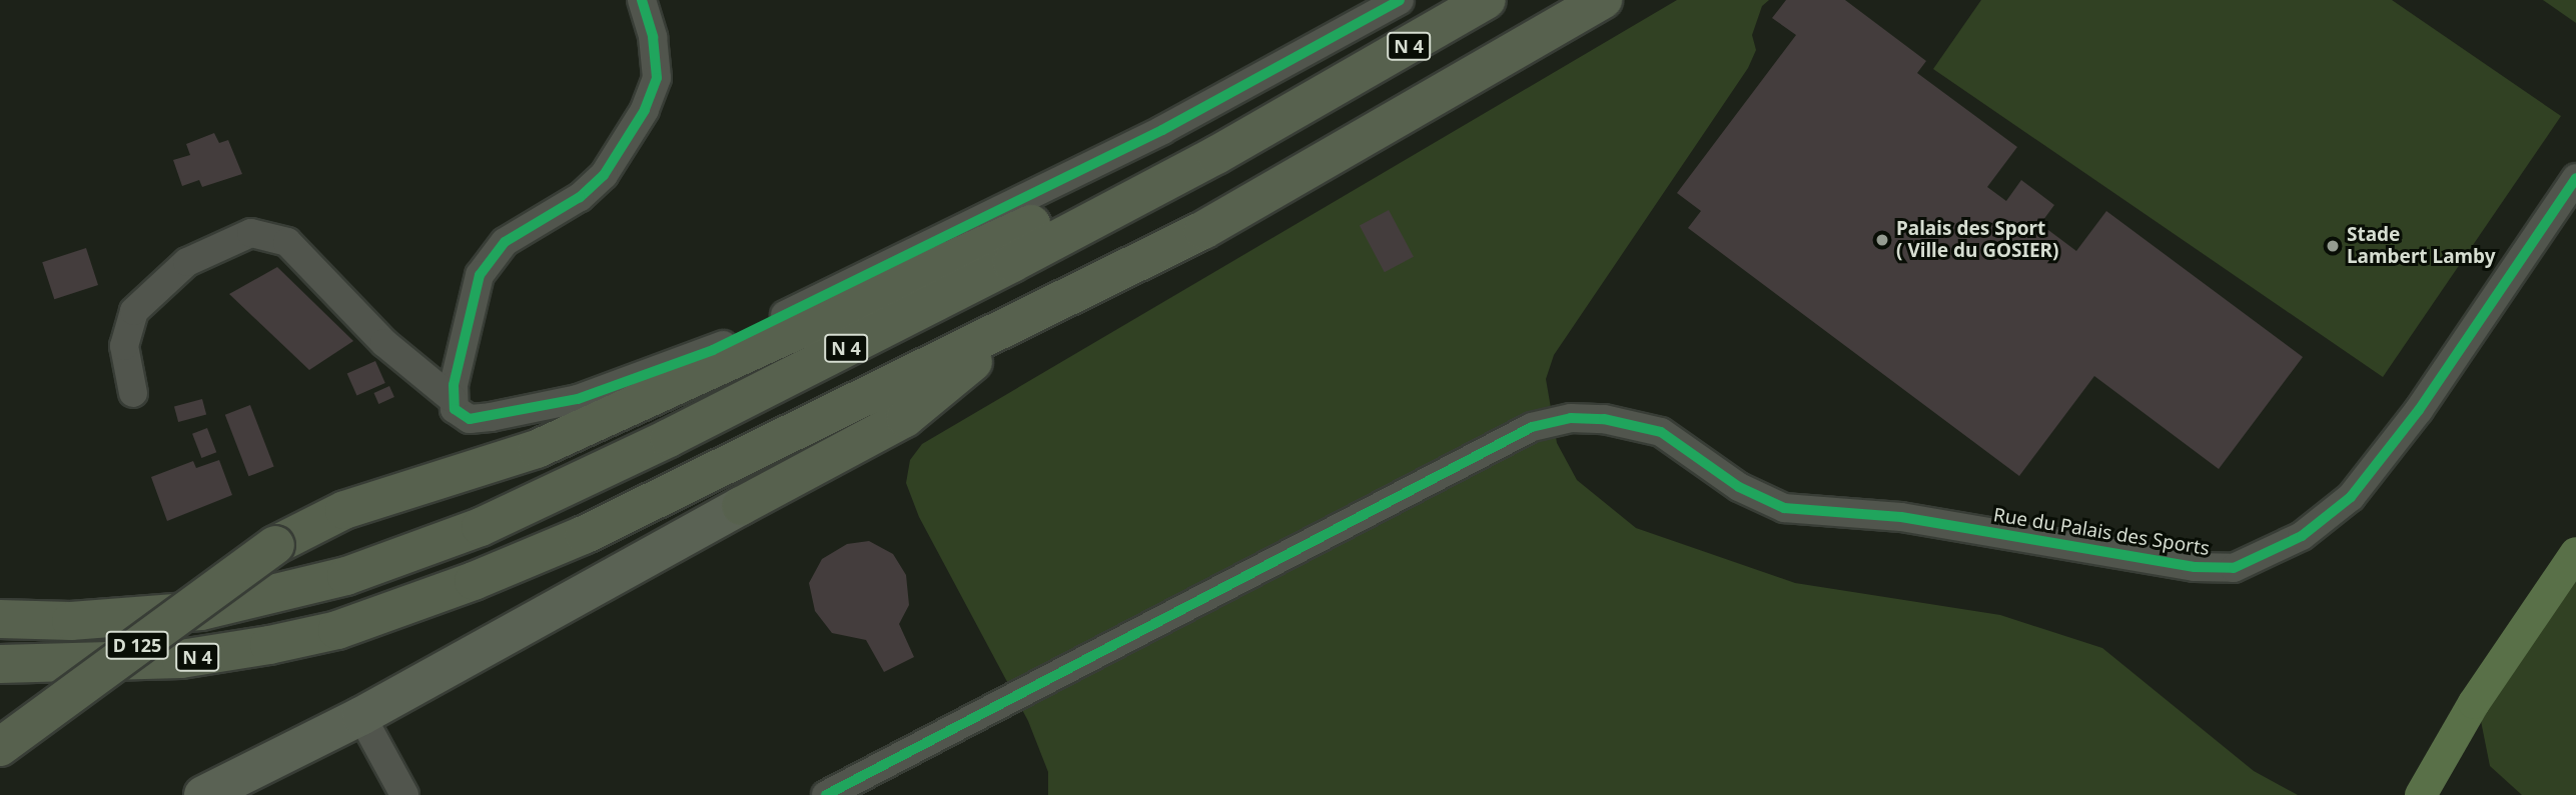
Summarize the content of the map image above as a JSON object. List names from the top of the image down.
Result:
{
  "streets": {
    "highway": ["N 4", "D 125"],
    "street": ["Rue du Palais des Sports"]
  },
  "crossings": [
    ["N 4", "D 125"]
  ],
  "places": ["Palais des Sport ( Ville du GOSIER)", "Stade Lambert Lamby"]
}
